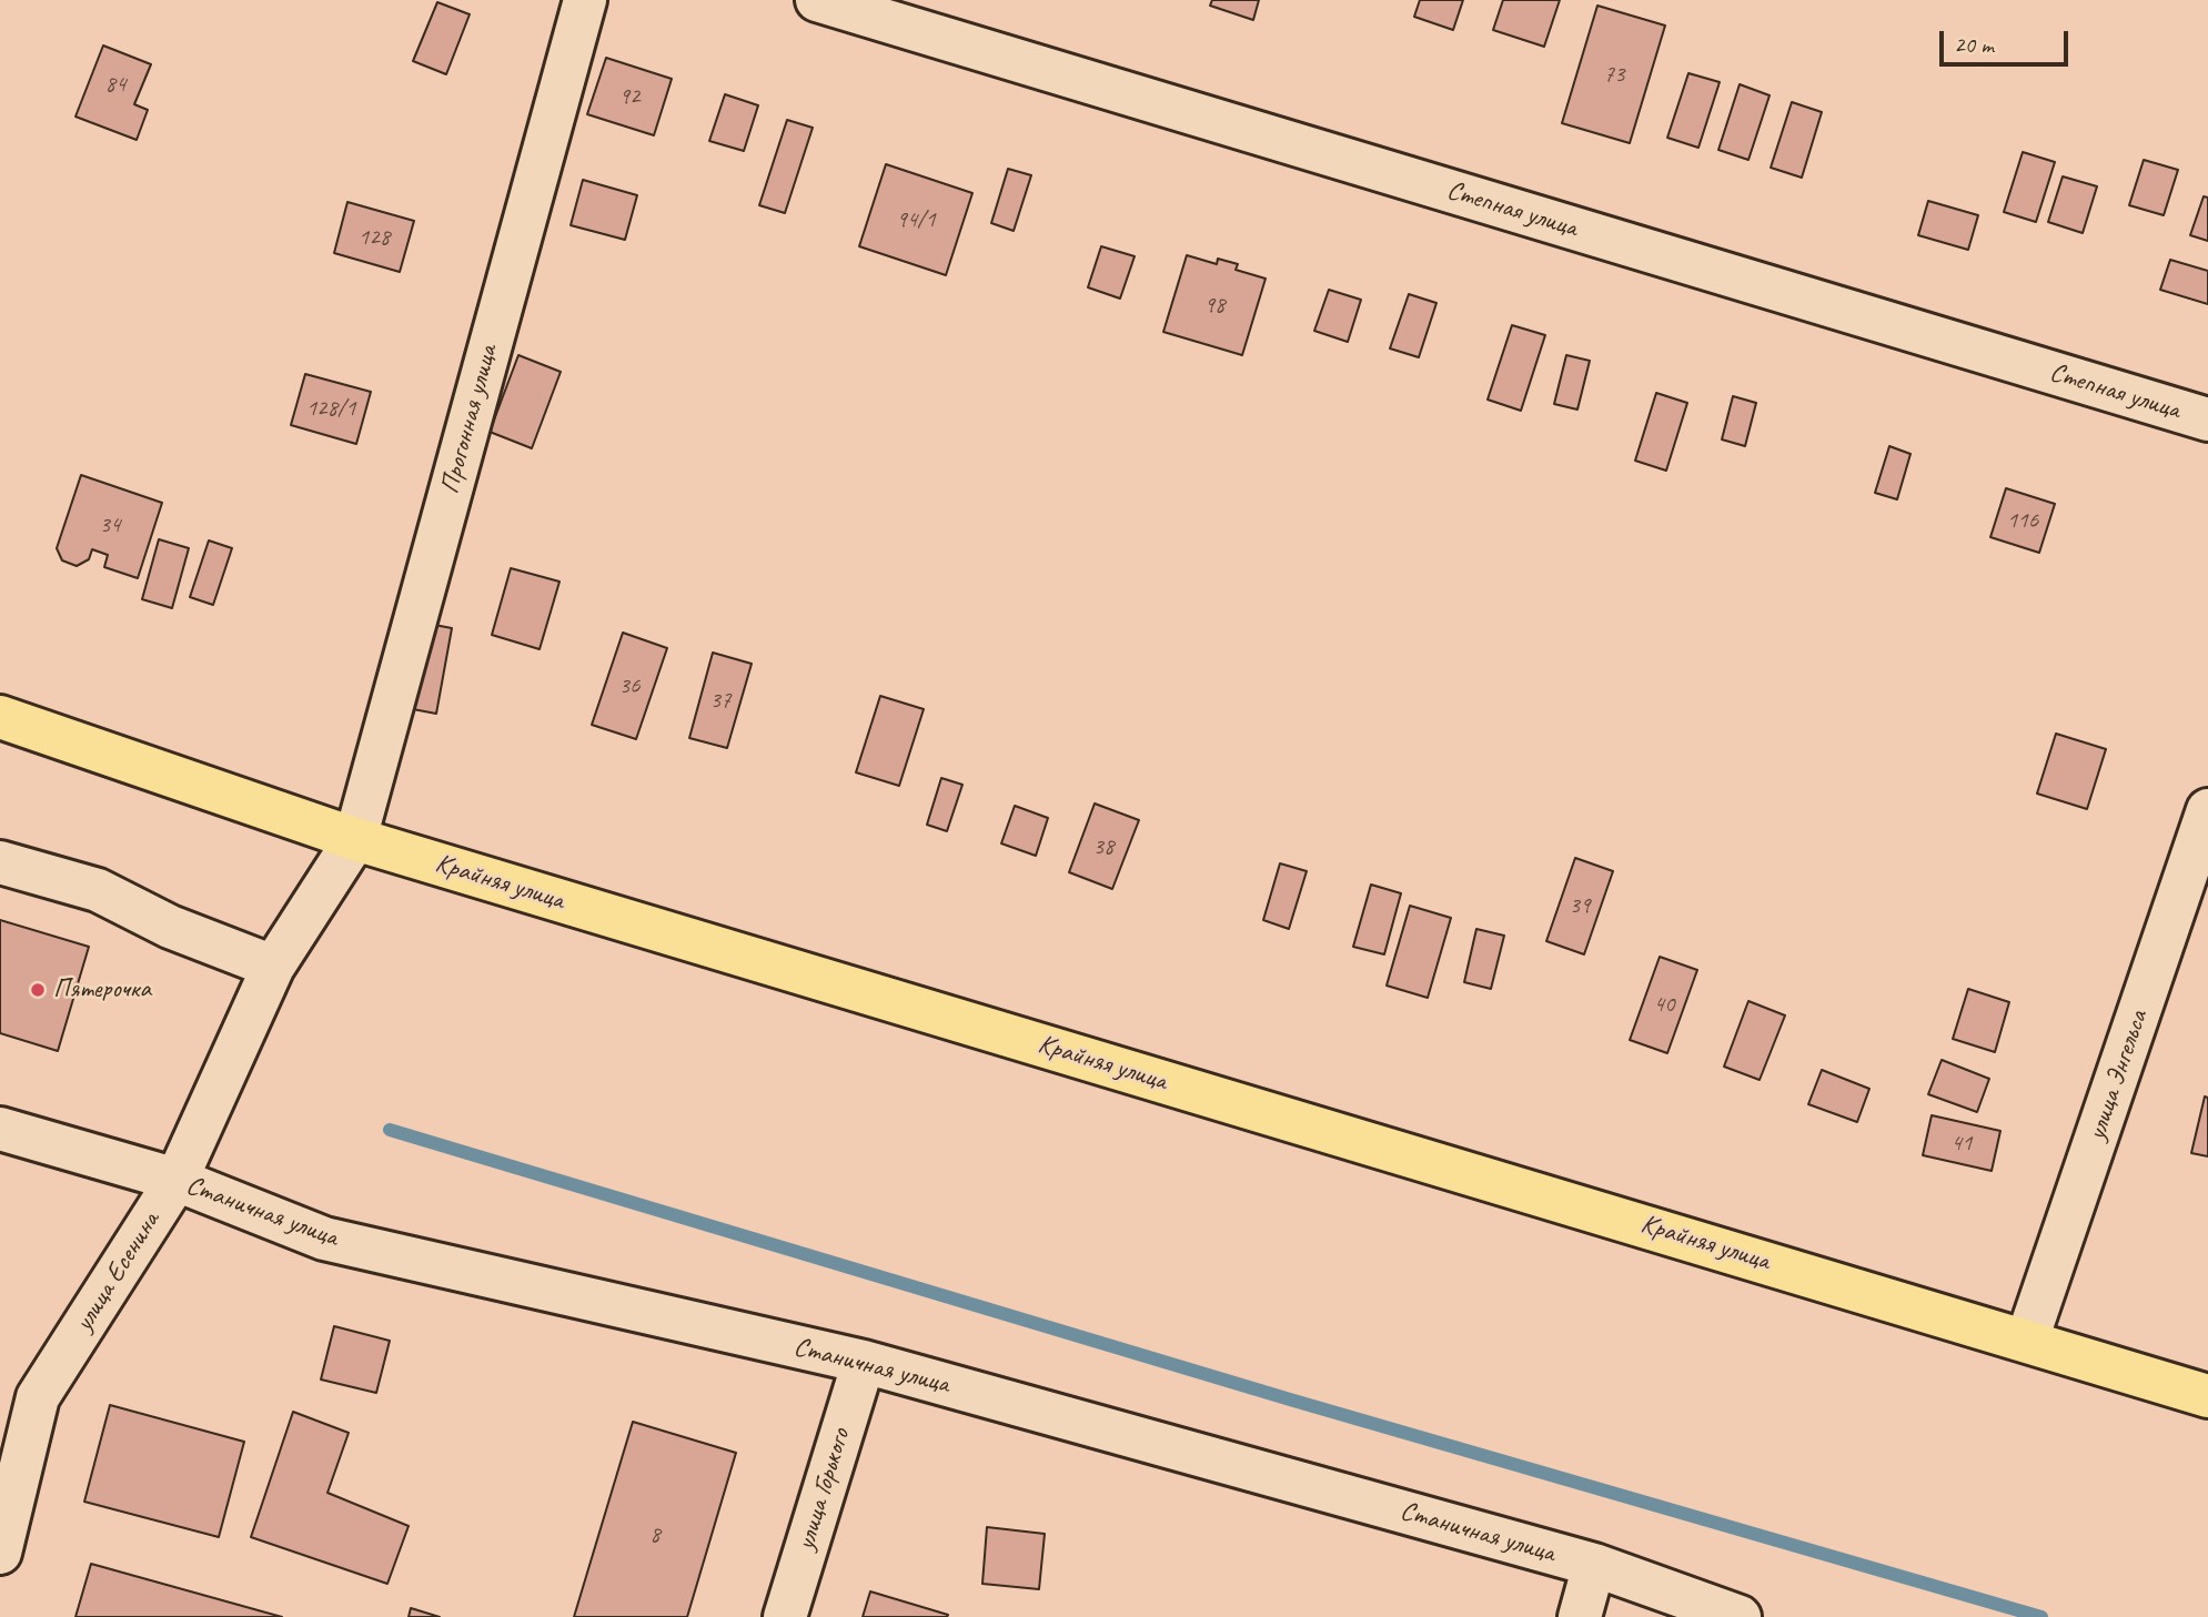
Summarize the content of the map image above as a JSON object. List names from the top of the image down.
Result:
{
  "streets": {
    "main road": ["Крайняя улица"],
    "street": [
      "Степная улица",
      "Прогонная улица",
      "улица Энгельса",
      "Станичная улица",
      "улица Есенина",
      "улица Горького"
    ]
  },
  "crossings": [
    ["Прогонная улица", "Крайняя улица"],
    ["Прогонная улица", "улица Есенина"],
    ["Крайняя улица", "улица Энгельса"],
    ["Крайняя улица", "улица Есенина"],
    ["Станичная улица", "улица Есенина"],
    ["Станичная улица", "улица Горького"]
  ],
  "places": ["Пятерочка"],
  "house_numbers": [
    "73",
    "84",
    "92",
    "94/1",
    "128",
    "98",
    "128/1",
    "116",
    "34",
    "36",
    "37",
    "38",
    "39",
    "40",
    "41",
    "8"
  ],
  "scale_bar": "20 m"
}
